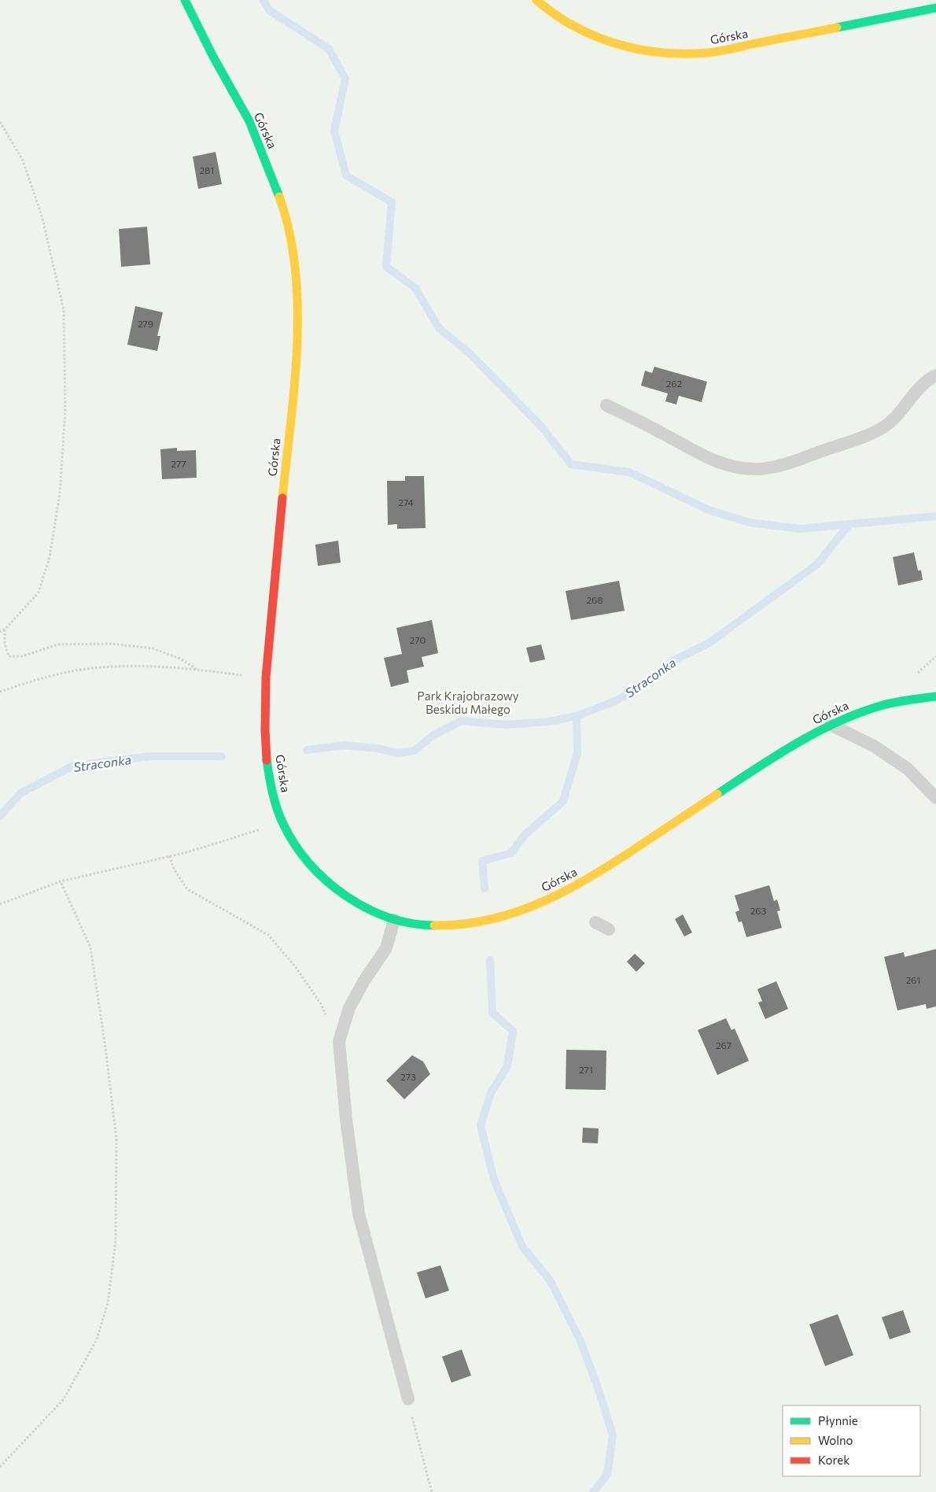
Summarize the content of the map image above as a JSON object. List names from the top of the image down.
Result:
{
  "streets": {
    "street": ["Górska"]
  },
  "water": ["Straconka"],
  "parks": ["Park Krajobrazowy Beskidu Małego"],
  "house_numbers": [
    "281",
    "279",
    "262",
    "277",
    "274",
    "268",
    "270",
    "263",
    "261",
    "267",
    "271",
    "273"
  ],
  "legend": ["Płynnie", "Wolno", "Korek"]
}
